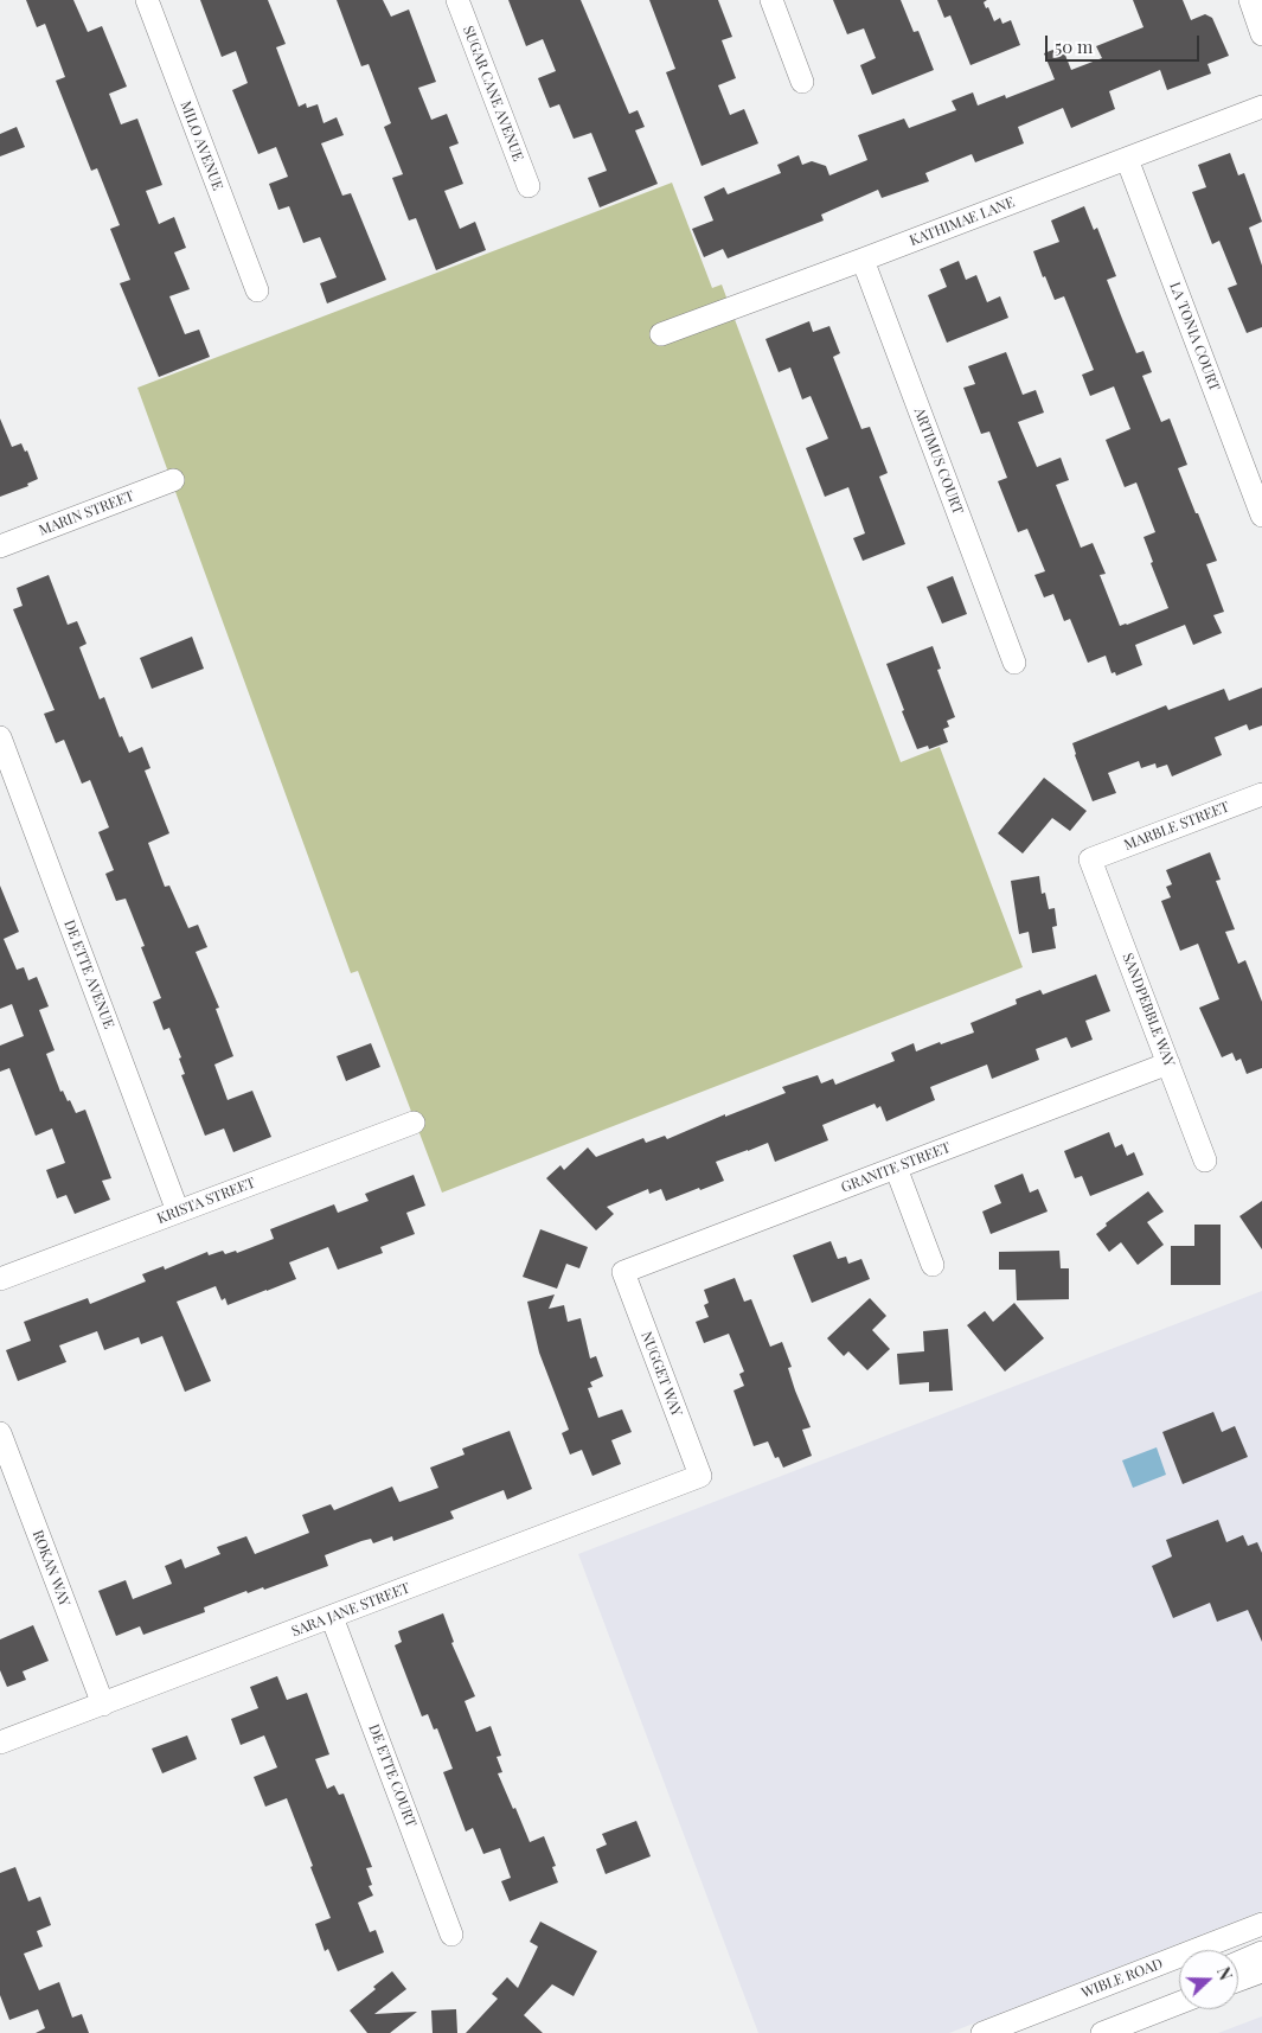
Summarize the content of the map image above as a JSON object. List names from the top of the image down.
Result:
{
  "streets": {
    "street": [
      "SUGAR CANE AVENUE",
      "MILO AVENUE",
      "KATHIMAE LANE",
      "LA TONIA COURT",
      "ARTIMUS COURT",
      "MARIN STREET",
      "MARBLE STREET",
      "DE ETTE AVENUE",
      "SANDPEBBLE WAY",
      "GRANITE STREET",
      "KRISTA STREET",
      "NUGGET WAY",
      "ROKAN WAY",
      "SARA JANE STREET",
      "DE ETTE COURT",
      "WIBLE ROAD"
    ]
  },
  "crossings": [
    ["KATHIMAE LANE", "LA TONIA COURT"],
    ["KATHIMAE LANE", "ARTIMUS COURT"],
    ["MARBLE STREET", "SANDPEBBLE WAY"],
    ["DE ETTE AVENUE", "KRISTA STREET"],
    ["SANDPEBBLE WAY", "GRANITE STREET"],
    ["GRANITE STREET", "NUGGET WAY"],
    ["NUGGET WAY", "SARA JANE STREET"],
    ["ROKAN WAY", "SARA JANE STREET"],
    ["SARA JANE STREET", "DE ETTE COURT"]
  ],
  "scale_bar": "50 m",
  "north": "right"
}
